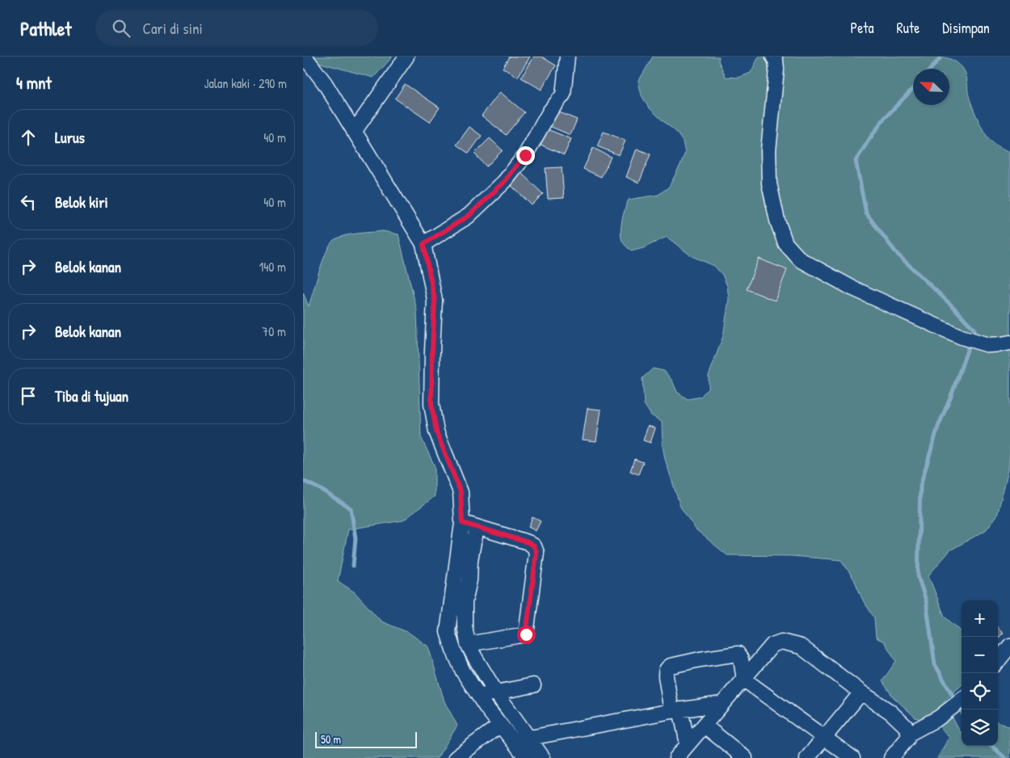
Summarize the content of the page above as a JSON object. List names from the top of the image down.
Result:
{
  "scale_bar": "50 m",
  "north": "top left",
  "page": {
    "header": "Pathlet",
    "search": "Cari di sini",
    "nav": ["Peta", "Rute", "Disimpan"],
    "heading": ["4 mnt", "Jalan kaki · 290 m"],
    "list": [
      ["Lurus", "40 m"],
      ["Belok kiri", "40 m"],
      ["Belok kanan", "140 m"],
      ["Belok kanan", "70 m"],
      "Tiba di tujuan"
    ],
    "map_buttons": ["+", "−"],
    "scale": "50 m"
  }
}
